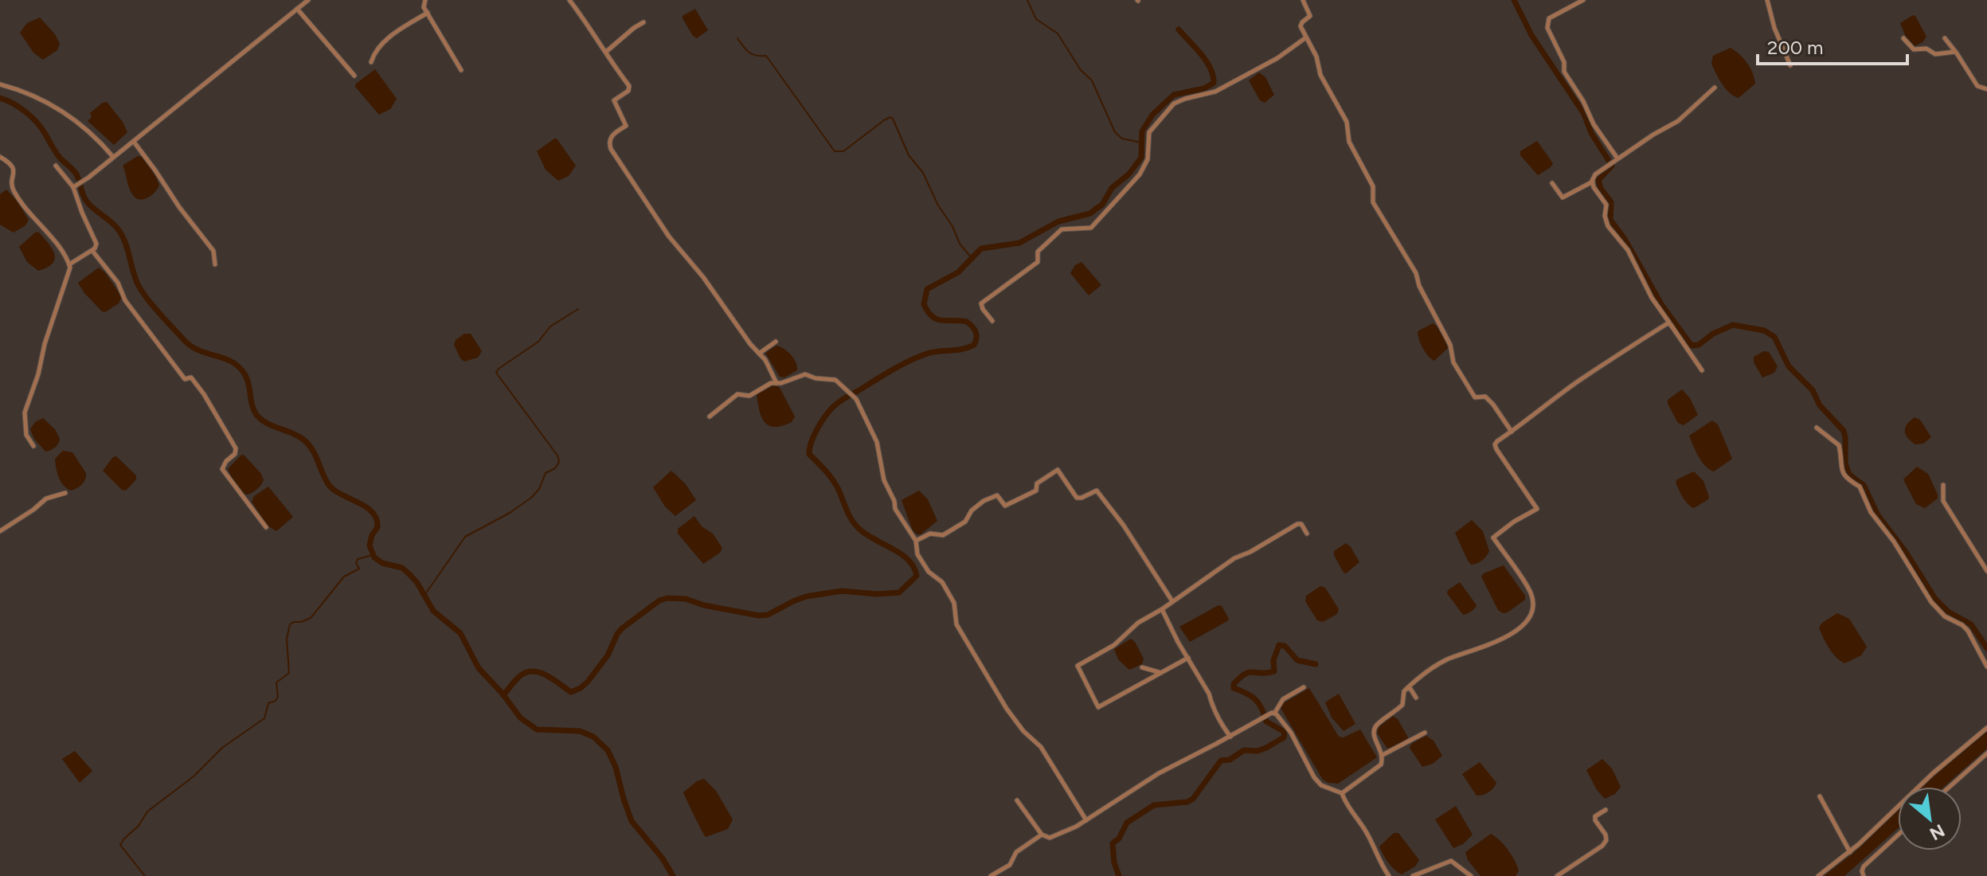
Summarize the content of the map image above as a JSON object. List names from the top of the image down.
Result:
{
  "scale_bar": "200 m",
  "north": "bottom right"
}
